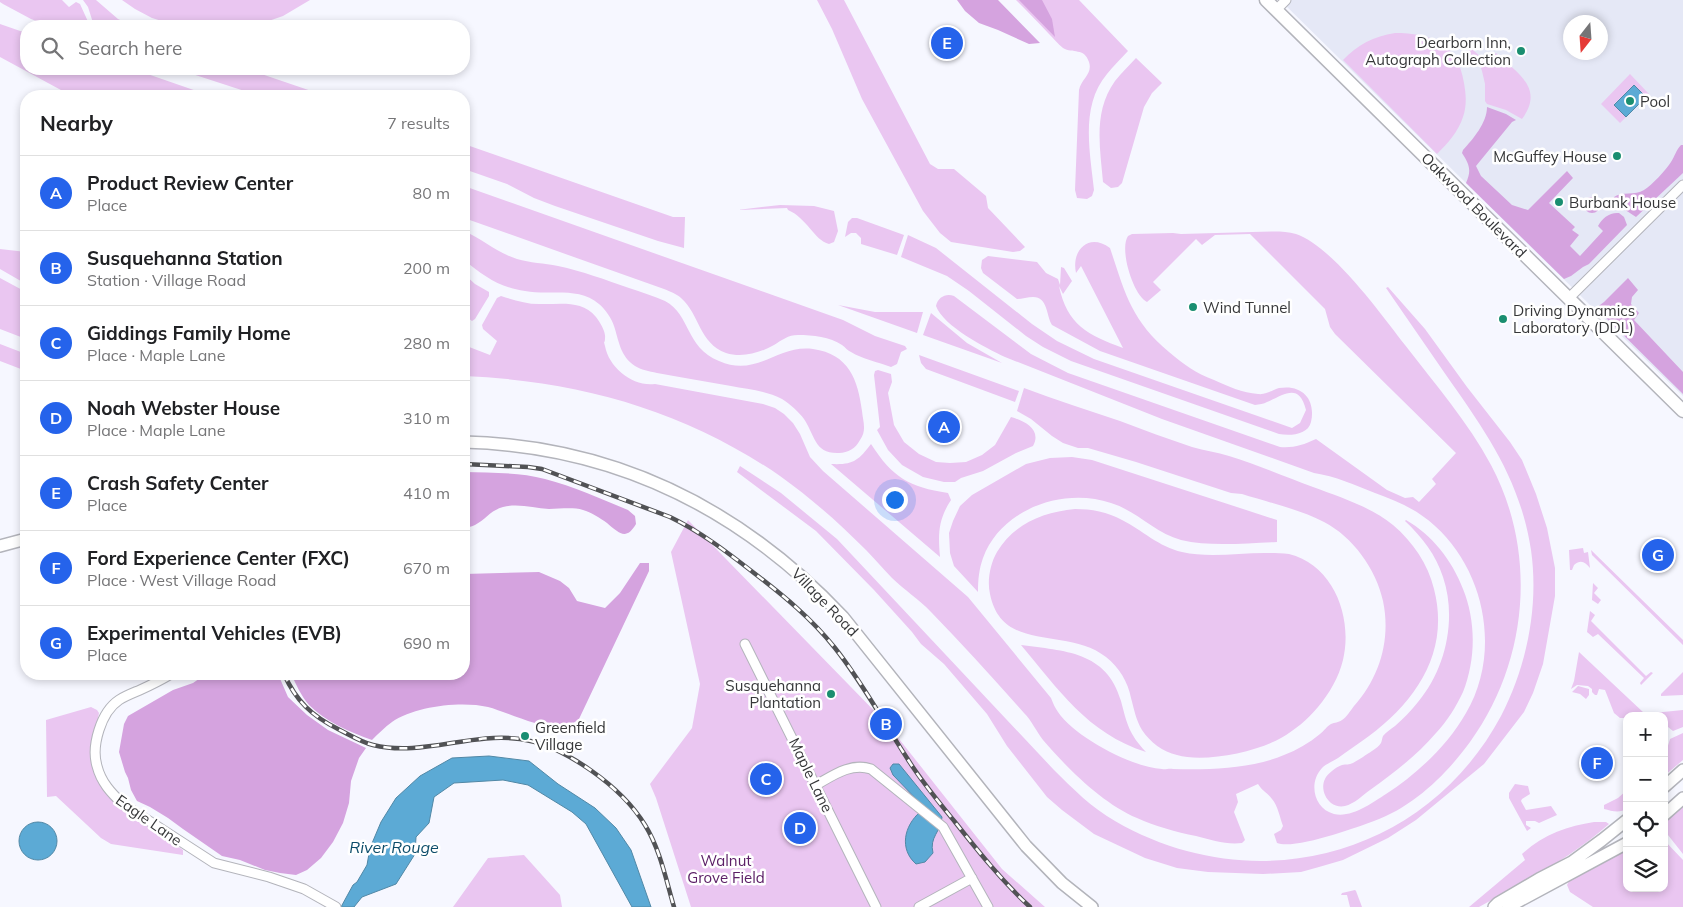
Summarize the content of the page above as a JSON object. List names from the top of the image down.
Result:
{
  "streets": {
    "main road": ["Oakwood Boulevard"],
    "street": ["Village Road", "Maple Lane", "Eagle Lane"]
  },
  "water": ["River Rouge"],
  "parks": ["Walnut Grove Field"],
  "places": [
    "Dearborn Inn, Autograph Collection",
    "Pool",
    "McGuffey House",
    "Burbank House",
    "Wind Tunnel",
    "Driving Dynamics Laboratory (DDL)",
    "Susquehanna Plantation",
    "Greenfield Village"
  ],
  "north": "bottom",
  "page": {
    "search": "Search here",
    "pins": [
      "E",
      "A",
      "G",
      "B",
      "F",
      "C",
      "D"
    ],
    "heading": ["Nearby", "7 results"],
    "list": [
      {
        "mark": "A",
        "name": "Product Review Center",
        "note": "Place",
        "value": "80 m"
      },
      {
        "mark": "B",
        "name": "Susquehanna Station",
        "note": "Station · Village Road",
        "value": "200 m"
      },
      {
        "mark": "C",
        "name": "Giddings Family Home",
        "note": "Place · Maple Lane",
        "value": "280 m"
      },
      {
        "mark": "D",
        "name": "Noah Webster House",
        "note": "Place · Maple Lane",
        "value": "310 m"
      },
      {
        "mark": "E",
        "name": "Crash Safety Center",
        "note": "Place",
        "value": "410 m"
      },
      {
        "mark": "F",
        "name": "Ford Experience Center (FXC)",
        "note": "Place · West Village Road",
        "value": "670 m"
      },
      {
        "mark": "G",
        "name": "Experimental Vehicles (EVB)",
        "note": "Place",
        "value": "690 m"
      }
    ],
    "map_buttons": ["+", "−"]
  }
}
